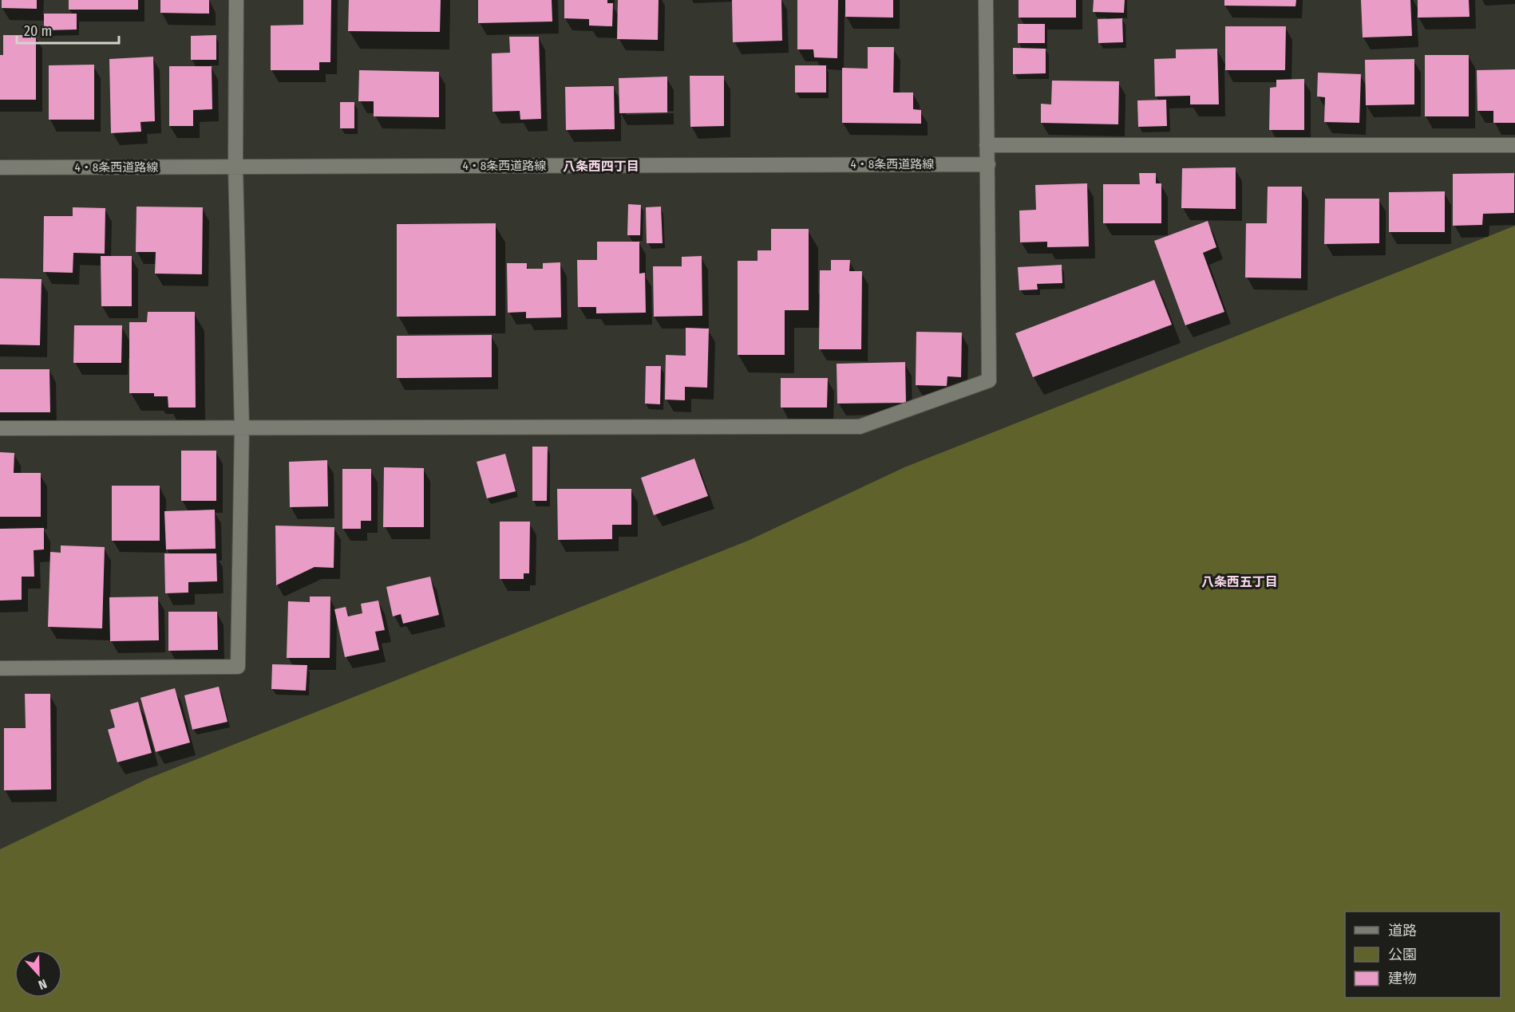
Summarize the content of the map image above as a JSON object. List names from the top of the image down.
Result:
{
  "streets": {
    "street": ["4・8条西道路線"]
  },
  "districts": ["八条西四丁目", "八条西五丁目"],
  "legend": ["道路", "公園", "建物"],
  "scale_bar": "20 m",
  "north": "bottom"
}
